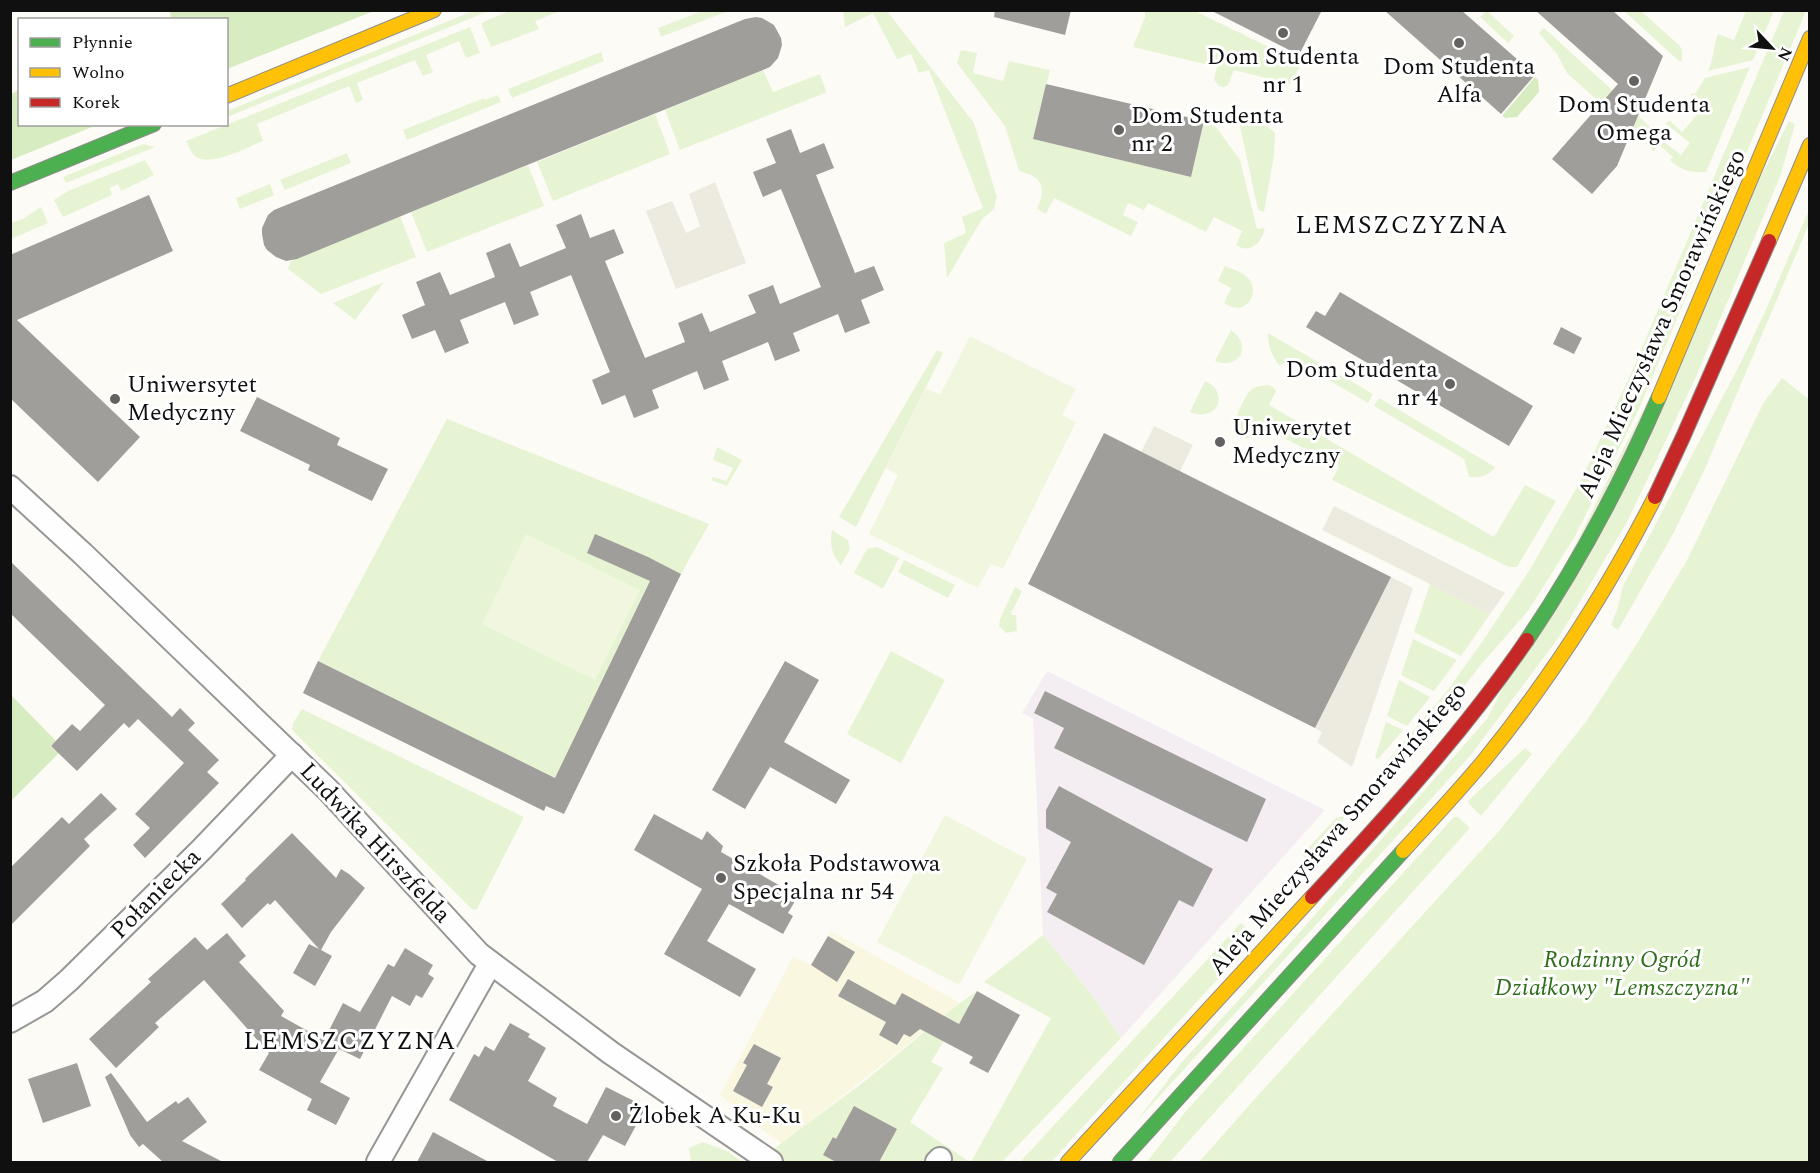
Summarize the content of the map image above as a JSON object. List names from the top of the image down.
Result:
{
  "streets": {
    "main road": ["Aleja Mieczysława Smorawińskiego"],
    "street": ["Ludwika Hirszfelda", "Połaniecka"]
  },
  "crossings": [
    ["Ludwika Hirszfelda", "Połaniecka"]
  ],
  "districts": ["LEMSZCZYZNA", "LEMSZCZYZNA"],
  "parks": ["Rodzinny Ogród Działkowy \"Lemszczyzna\""],
  "places": [
    "Dom Studenta nr 1",
    "Dom Studenta Alfa",
    "Dom Studenta Omega",
    "Dom Studenta nr 2",
    "Dom Studenta nr 4",
    "Uniwersytet Medyczny",
    "Uniwerytet Medyczny",
    "Szkoła Podstawowa Specjalna nr 54",
    "Żlobek A Ku-Ku"
  ],
  "legend": ["Płynnie", "Wolno", "Korek"],
  "north": "bottom right"
}
